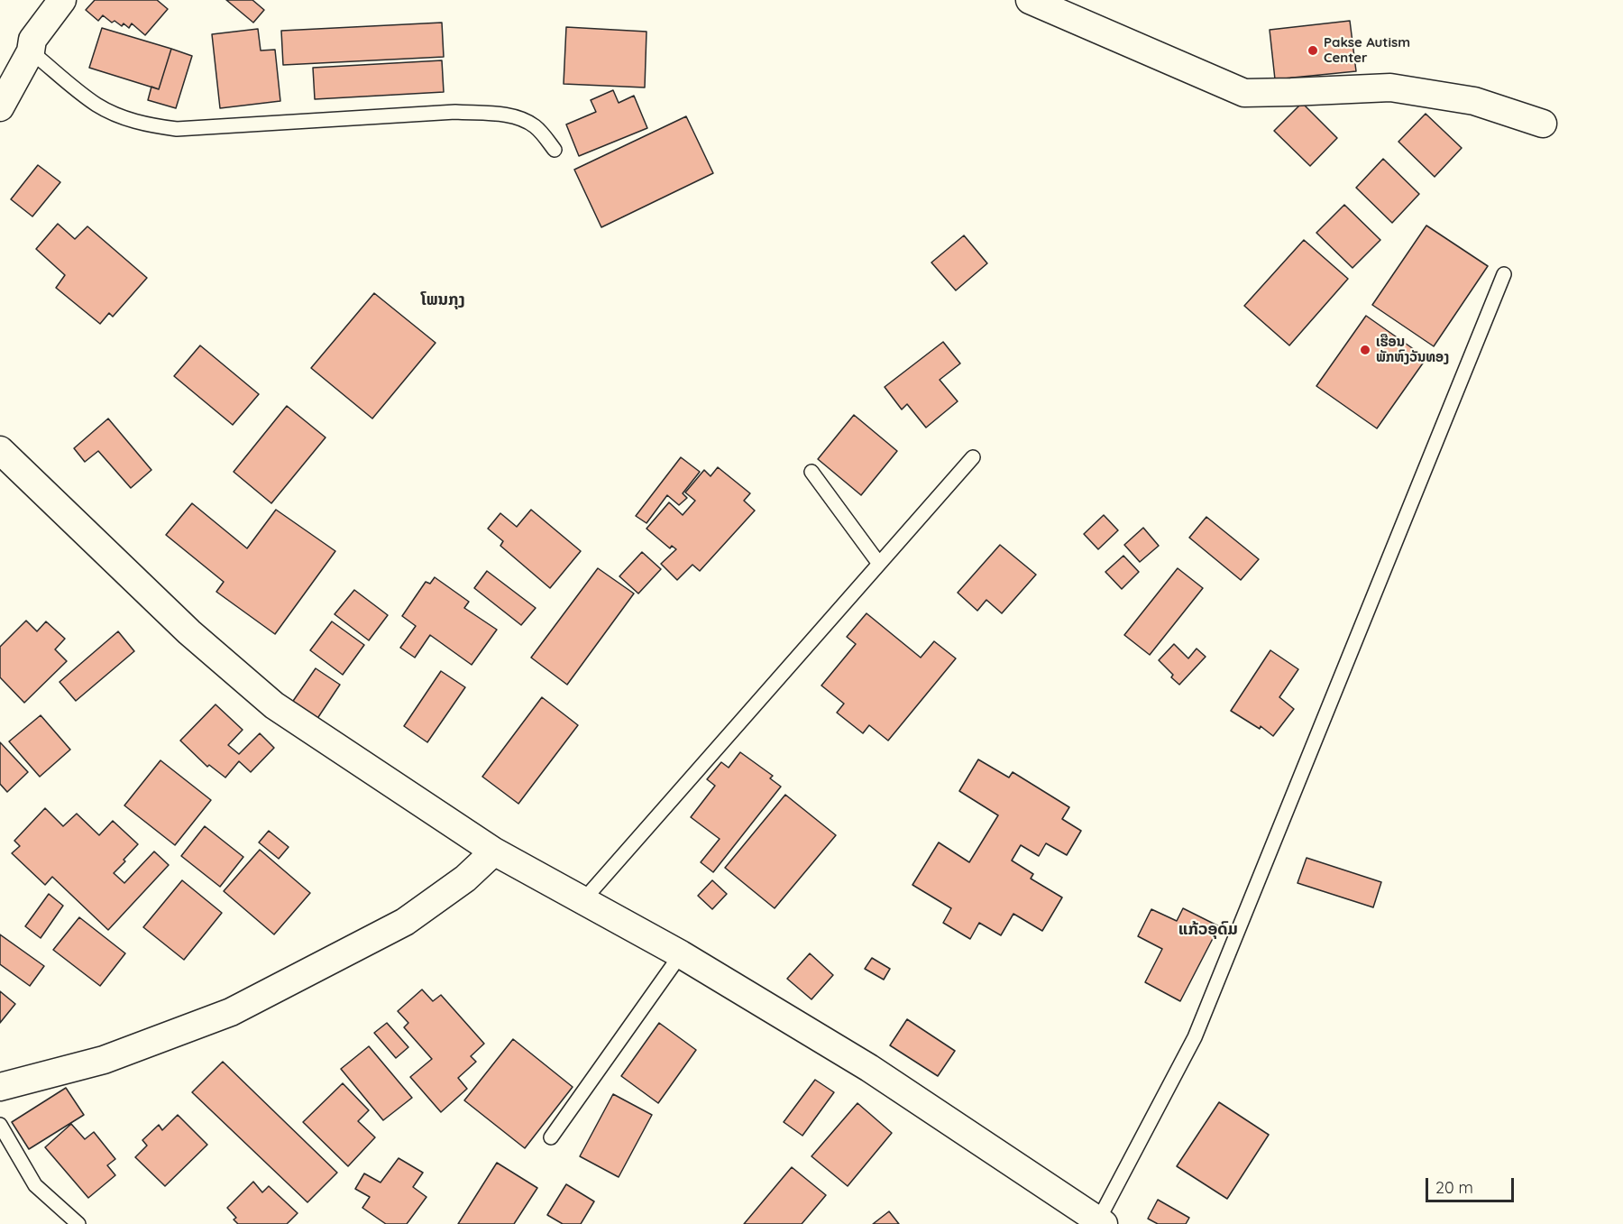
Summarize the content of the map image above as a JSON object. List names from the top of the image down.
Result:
{
  "districts": ["ໂພນກຸງ", "ແກ້ວອຸດົມ"],
  "places": ["Pakse Autism Center", "ເຮືອນ ພັກຫົງວັນທອງ"],
  "scale_bar": "20 m"
}
